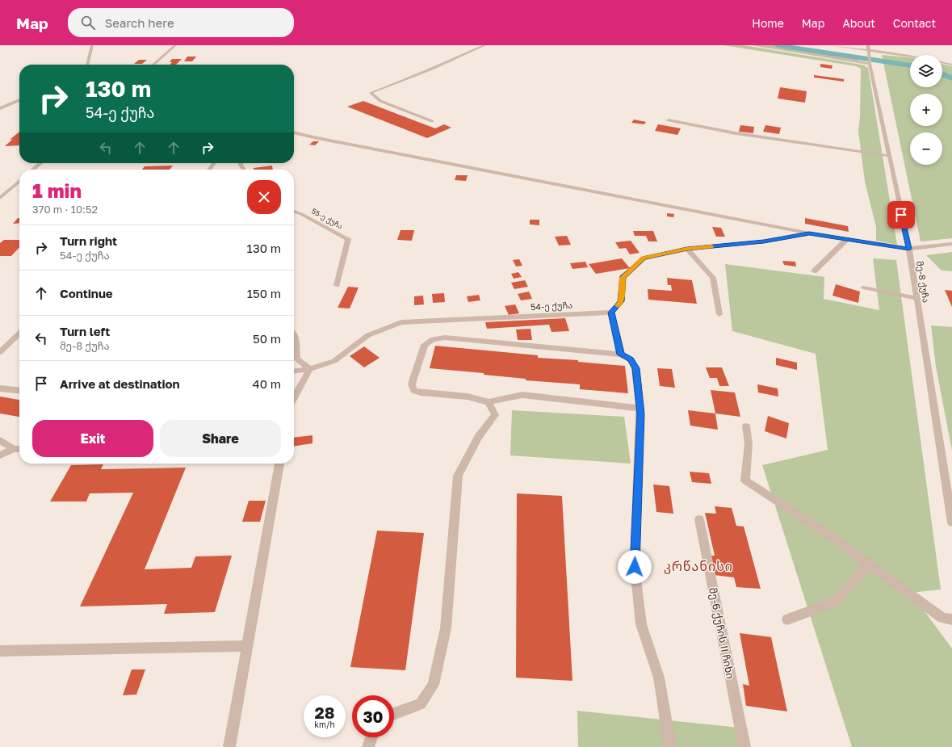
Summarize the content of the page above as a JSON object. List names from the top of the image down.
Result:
{
  "streets": {
    "street": [
      "55-ე ქუჩა",
      "მე-8 ქუჩა",
      "54-ე ქუჩა",
      "მე-6 ქუჩის II ჩიხი"
    ]
  },
  "districts": ["კრწანისი"],
  "page": {
    "header": "Map",
    "search": "Search here",
    "nav": [
      "Home",
      "Map",
      "About",
      "Contact"
    ],
    "map_buttons": ["+", "−"],
    "turn": ["130 m", "54-ე ქუჩა"],
    "heading": ["1 min", "370 m · 10:52"],
    "list": [
      {
        "name": "Turn right",
        "note": "54-ე ქუჩა",
        "value": "130 m"
      },
      {
        "name": "Continue",
        "value": "150 m"
      },
      {
        "name": "Turn left",
        "note": "მე-8 ქუჩა",
        "value": "50 m"
      },
      {
        "name": "Arrive at destination",
        "value": "40 m"
      }
    ],
    "buttons": ["Exit", "Share"],
    "speed": "28 km/h",
    "limit": "30"
  }
}
